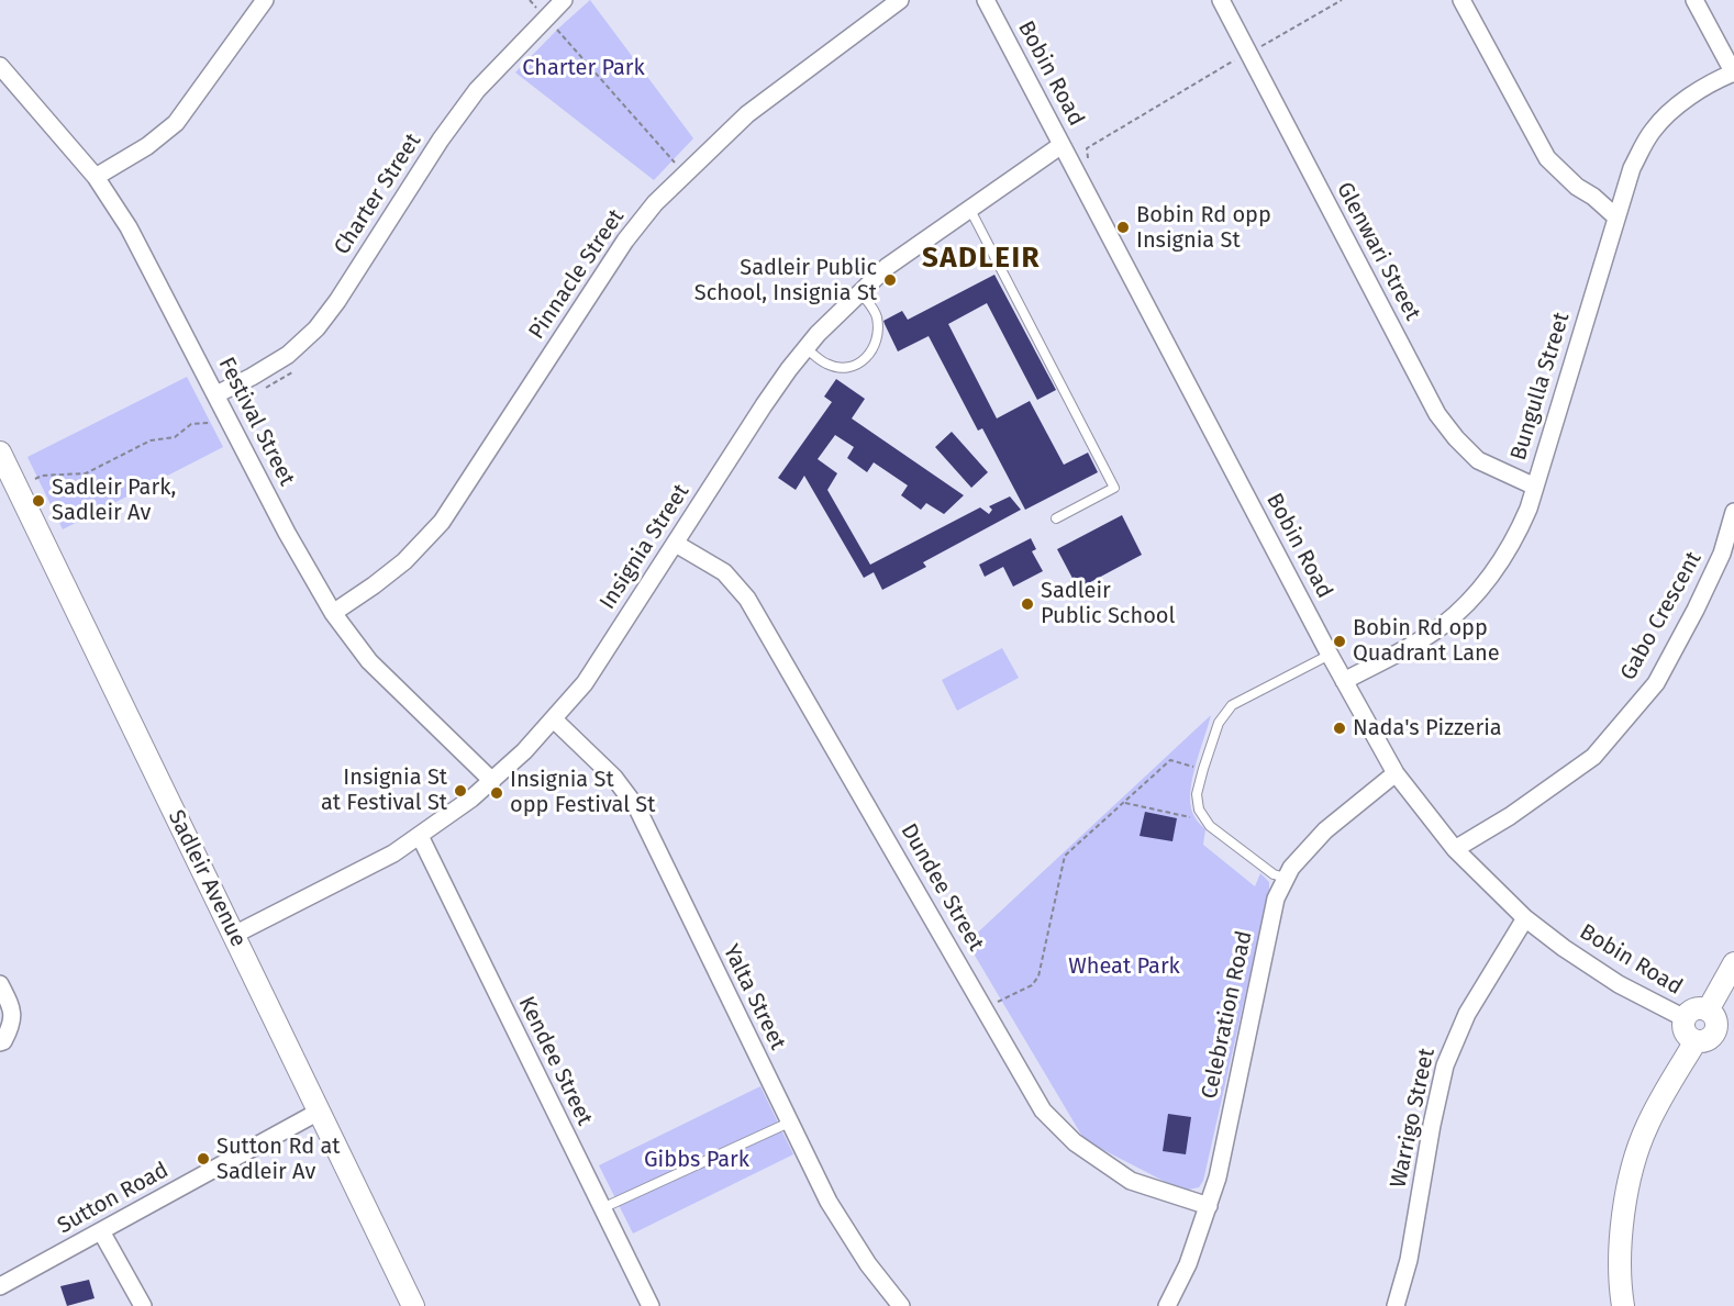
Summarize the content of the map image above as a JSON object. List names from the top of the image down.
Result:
{
  "streets": {
    "street": [
      "Bobin Road",
      "Charter Street",
      "Glenwari Street",
      "Pinnacle Street",
      "Bungulla Street",
      "Festival Street",
      "Insignia Street",
      "Gabo Crescent",
      "Sadleir Avenue",
      "Dundee Street",
      "Yalta Street",
      "Celebration Road",
      "Kendee Street",
      "Warrigo Street",
      "Sutton Road"
    ]
  },
  "crossings": [
    ["Bobin Road", "Bungulla Street"],
    ["Bobin Road", "Insignia Street"],
    ["Bobin Road", "Gabo Crescent"],
    ["Bobin Road", "Celebration Road"],
    ["Bobin Road", "Warrigo Street"],
    ["Charter Street", "Festival Street"],
    ["Glenwari Street", "Bungulla Street"],
    ["Pinnacle Street", "Festival Street"],
    ["Festival Street", "Insignia Street"],
    ["Insignia Street", "Sadleir Avenue"],
    ["Insignia Street", "Dundee Street"],
    ["Insignia Street", "Yalta Street"],
    ["Insignia Street", "Kendee Street"],
    ["Sadleir Avenue", "Sutton Road"],
    ["Dundee Street", "Celebration Road"]
  ],
  "districts": ["SADLEIR"],
  "parks": ["Charter Park", "Wheat Park", "Gibbs Park"],
  "places": [
    "Bobin Rd opp Insignia St",
    "Sadleir Public School, Insignia St",
    "Sadleir Park, Sadleir Av",
    "Sadleir Public School",
    "Bobin Rd opp Quadrant Lane",
    "Nada's Pizzeria",
    "Insignia St at Festival St",
    "Insignia St opp Festival St",
    "Sutton Rd at Sadleir Av"
  ]
}
